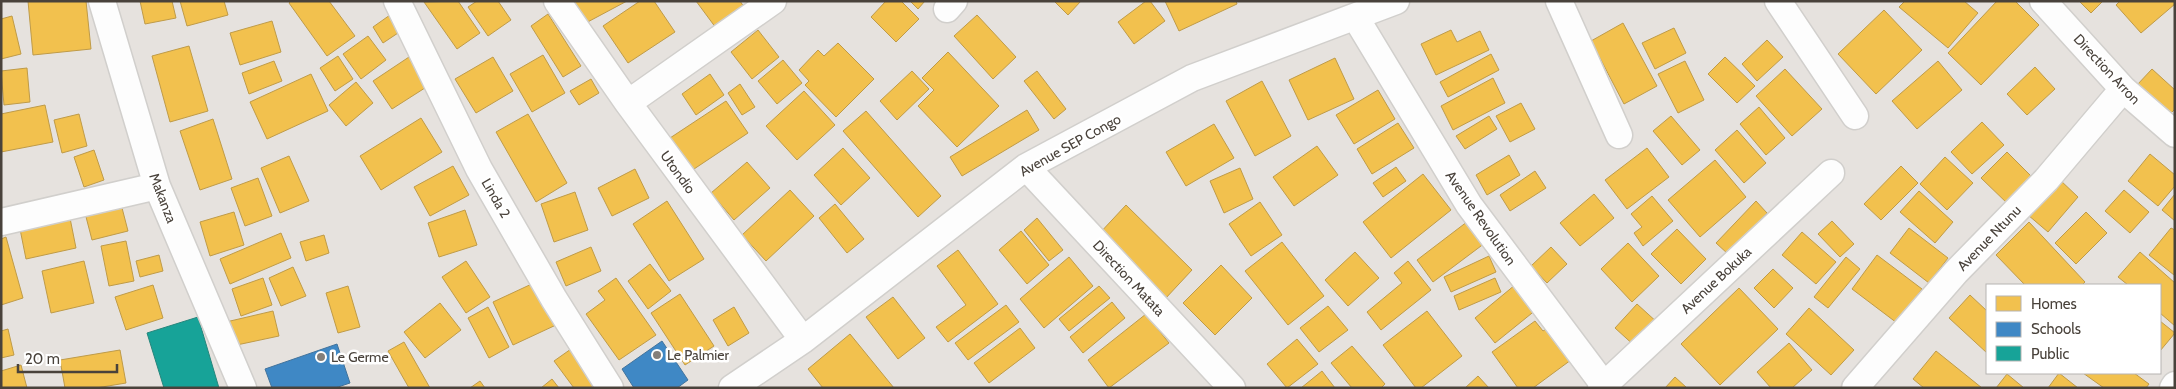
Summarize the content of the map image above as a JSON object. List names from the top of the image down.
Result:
{
  "streets": {
    "street": [
      "Direction Arron",
      "Avenue SEP Congo",
      "Utondio",
      "Makanza",
      "Linda 2",
      "Avenue Revolution",
      "Avenue Ntunu",
      "Direction Matata",
      "Avenue Bokuka"
    ]
  },
  "crossings": [
    ["Direction Arron", "Avenue Ntunu"],
    ["Avenue SEP Congo", "Utondio"],
    ["Avenue SEP Congo", "Avenue Revolution"],
    ["Avenue SEP Congo", "Direction Matata"],
    ["Avenue Revolution", "Avenue Bokuka"]
  ],
  "places": ["Le Palmier", "Le Germe"],
  "legend": ["Homes", "Schools", "Public"],
  "scale_bar": "20 m"
}
